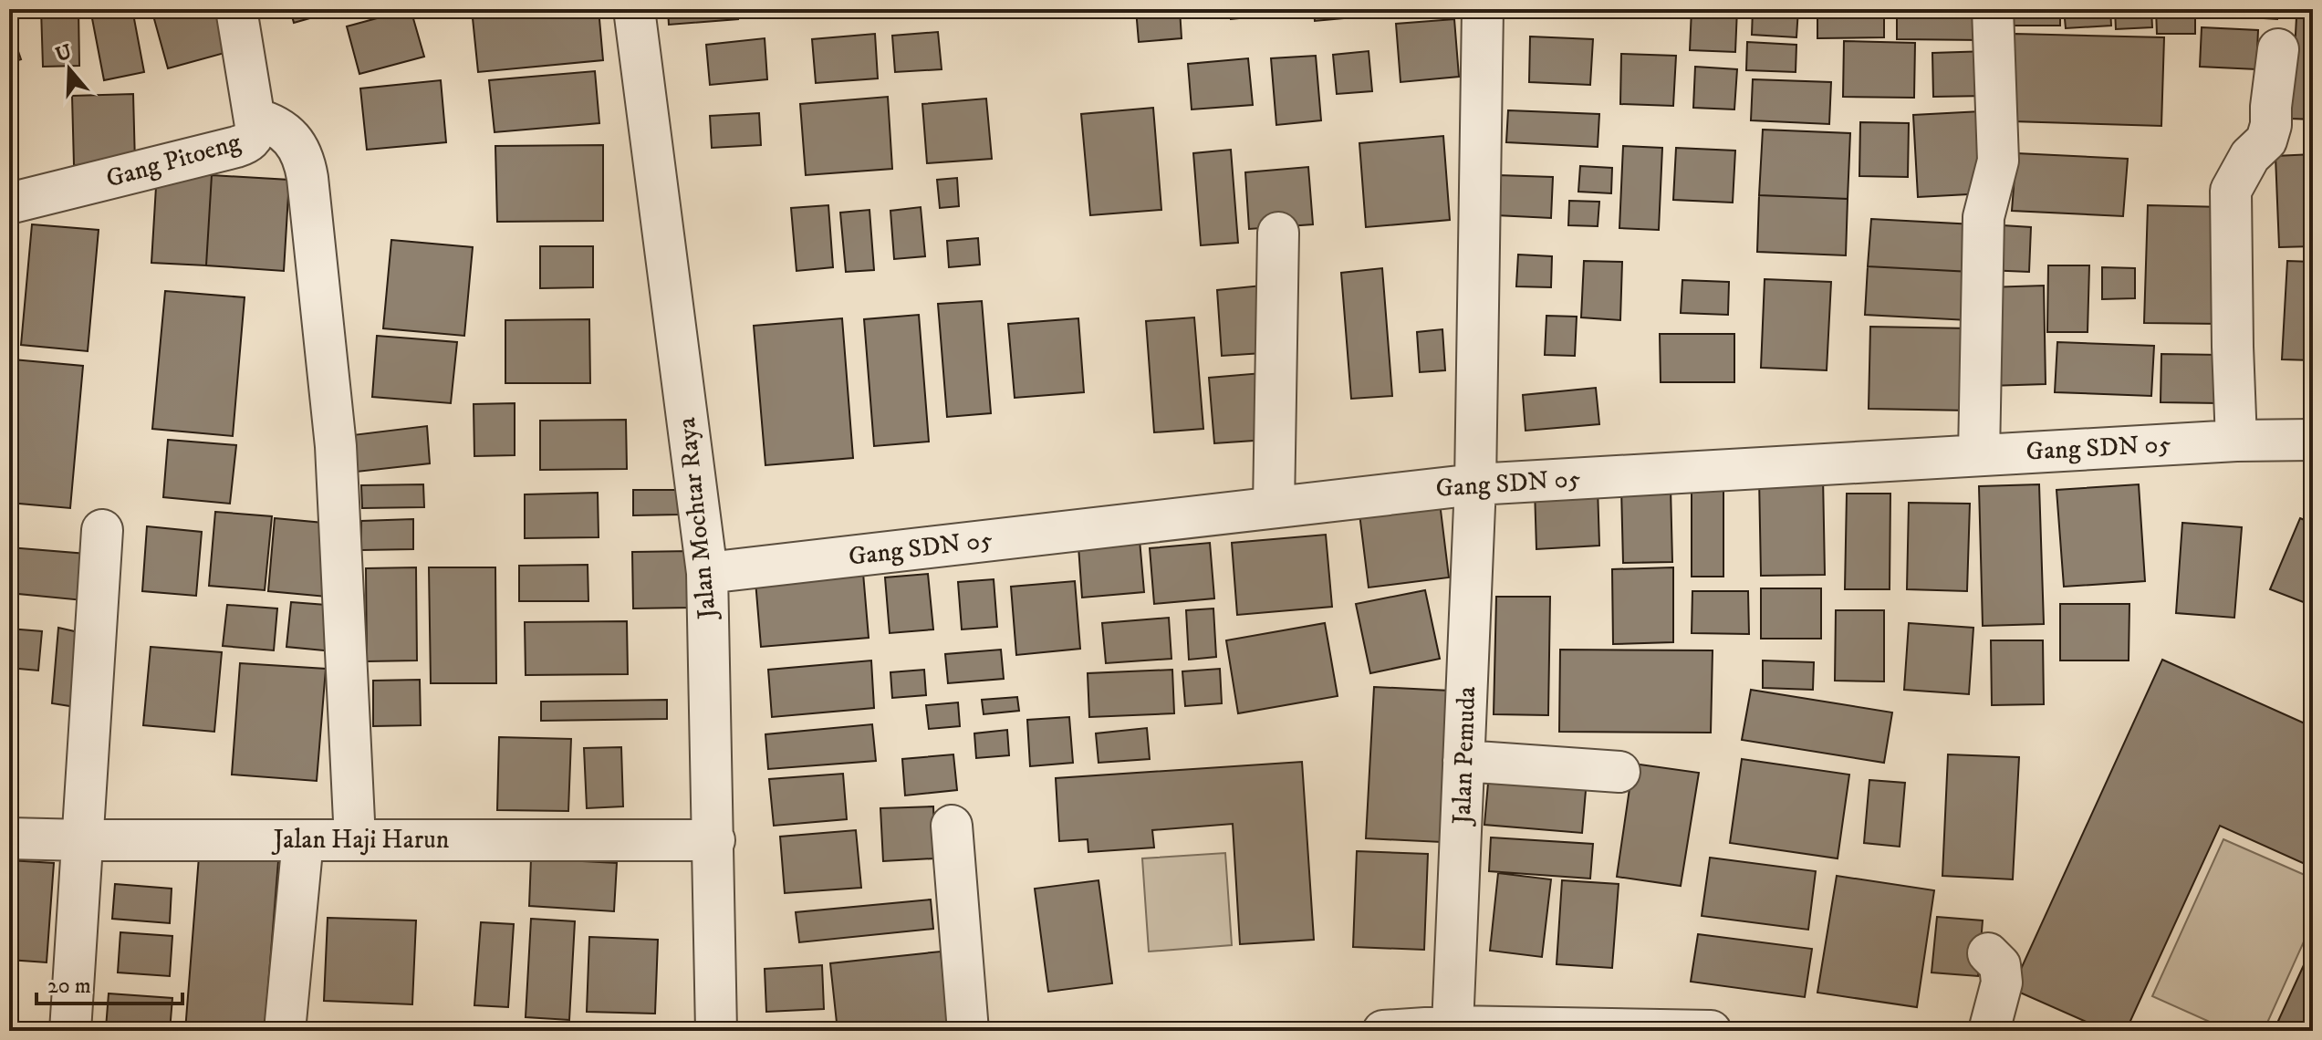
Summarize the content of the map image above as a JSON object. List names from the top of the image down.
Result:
{
  "streets": {
    "street": [
      "Gang Pitoeng",
      "Gang SDN 05",
      "Jalan Mochtar Raya",
      "Jalan Pemuda",
      "Jalan Haji Harun"
    ]
  },
  "crossings": [
    ["Gang SDN 05", "Jalan Mochtar Raya"],
    ["Gang SDN 05", "Jalan Pemuda"],
    ["Jalan Mochtar Raya", "Jalan Haji Harun"]
  ],
  "scale_bar": "20 m",
  "north": "top"
}
